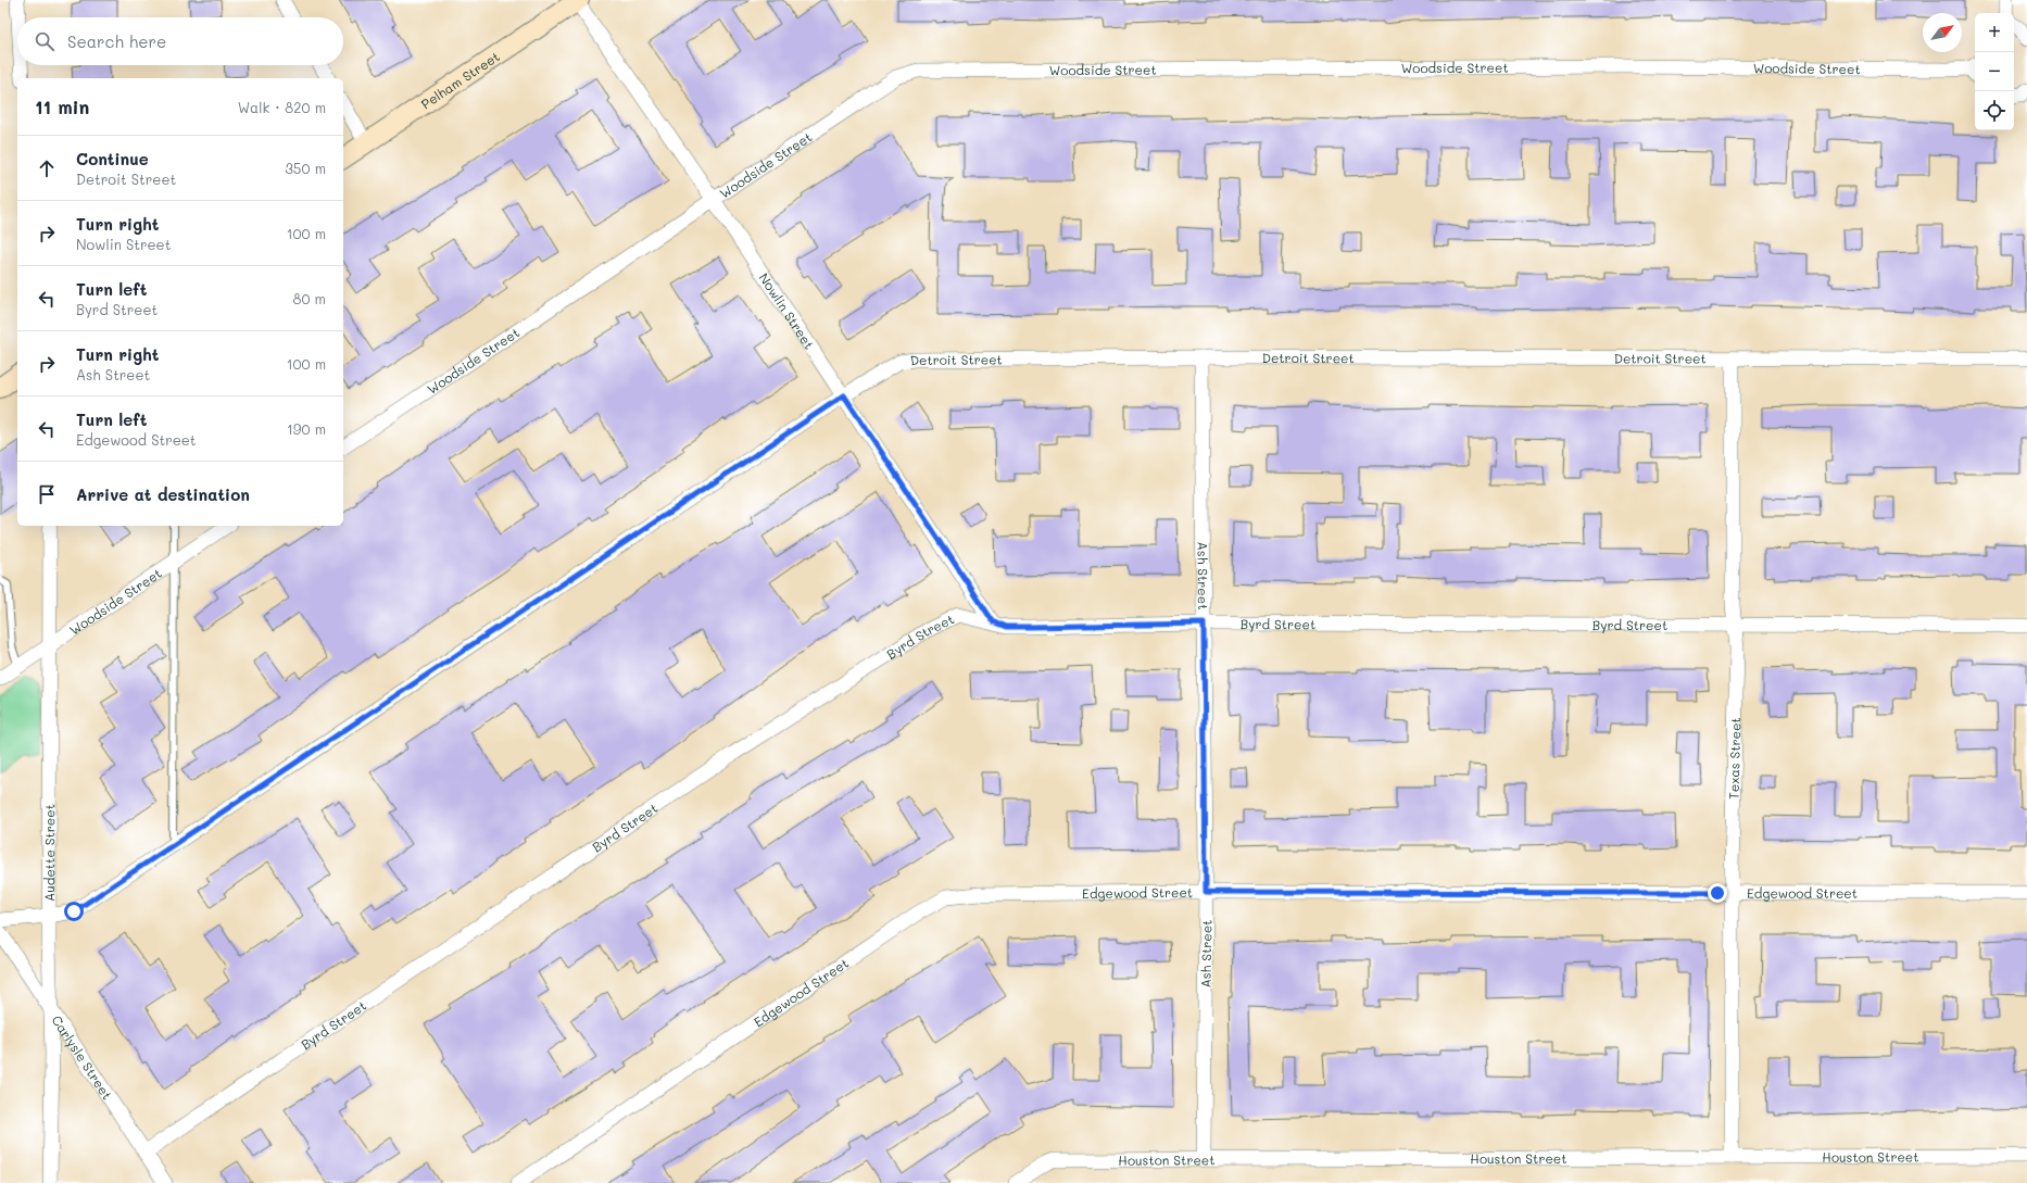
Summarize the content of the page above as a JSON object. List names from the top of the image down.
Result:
{
  "streets": {
    "street": [
      "Woodside Street",
      "Pelham Street",
      "Nowlin Street",
      "Detroit Street",
      "Ash Street",
      "Byrd Street",
      "Texas Street",
      "Audette Street",
      "Edgewood Street",
      "Carlysle Street",
      "Houston Street"
    ]
  },
  "crossings": [
    ["Woodside Street", "Nowlin Street"],
    ["Woodside Street", "Audette Street"],
    ["Pelham Street", "Nowlin Street"],
    ["Nowlin Street", "Detroit Street"],
    ["Nowlin Street", "Byrd Street"],
    ["Detroit Street", "Ash Street"],
    ["Detroit Street", "Texas Street"],
    ["Detroit Street", "Audette Street"],
    ["Ash Street", "Byrd Street"],
    ["Ash Street", "Edgewood Street"],
    ["Ash Street", "Houston Street"],
    ["Byrd Street", "Texas Street"],
    ["Byrd Street", "Carlysle Street"],
    ["Texas Street", "Edgewood Street"],
    ["Texas Street", "Houston Street"],
    ["Audette Street", "Carlysle Street"]
  ],
  "north": "top right",
  "page": {
    "map_buttons": ["+", "−"],
    "search": "Search here",
    "heading": ["11 min", "Walk · 820 m"],
    "list": [
      ["Continue", "Detroit Street", "350 m"],
      ["Turn right", "Nowlin Street", "100 m"],
      ["Turn left", "Byrd Street", "80 m"],
      ["Turn right", "Ash Street", "100 m"],
      ["Turn left", "Edgewood Street", "190 m"],
      "Arrive at destination"
    ]
  }
}
